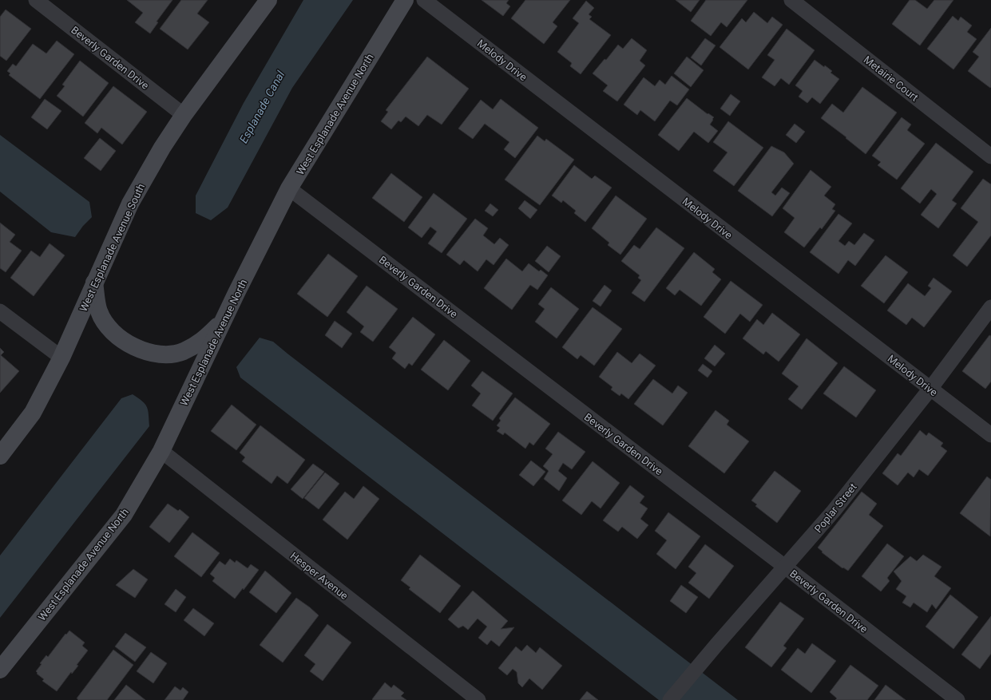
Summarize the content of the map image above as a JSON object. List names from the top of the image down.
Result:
{
  "streets": {
    "main road": ["West Esplanade Avenue North", "West Esplanade Avenue South"],
    "street": [
      "Beverly Garden Drive",
      "Melody Drive",
      "Metairie Court",
      "Poplar Street",
      "Hesper Avenue"
    ]
  },
  "crossings": [
    ["Beverly Garden Drive", "West Esplanade Avenue North"],
    ["Beverly Garden Drive", "West Esplanade Avenue South"],
    ["Beverly Garden Drive", "Poplar Street"],
    ["Melody Drive", "Poplar Street"],
    ["West Esplanade Avenue North", "Hesper Avenue"]
  ],
  "water": ["Esplanade Canal"]
}
